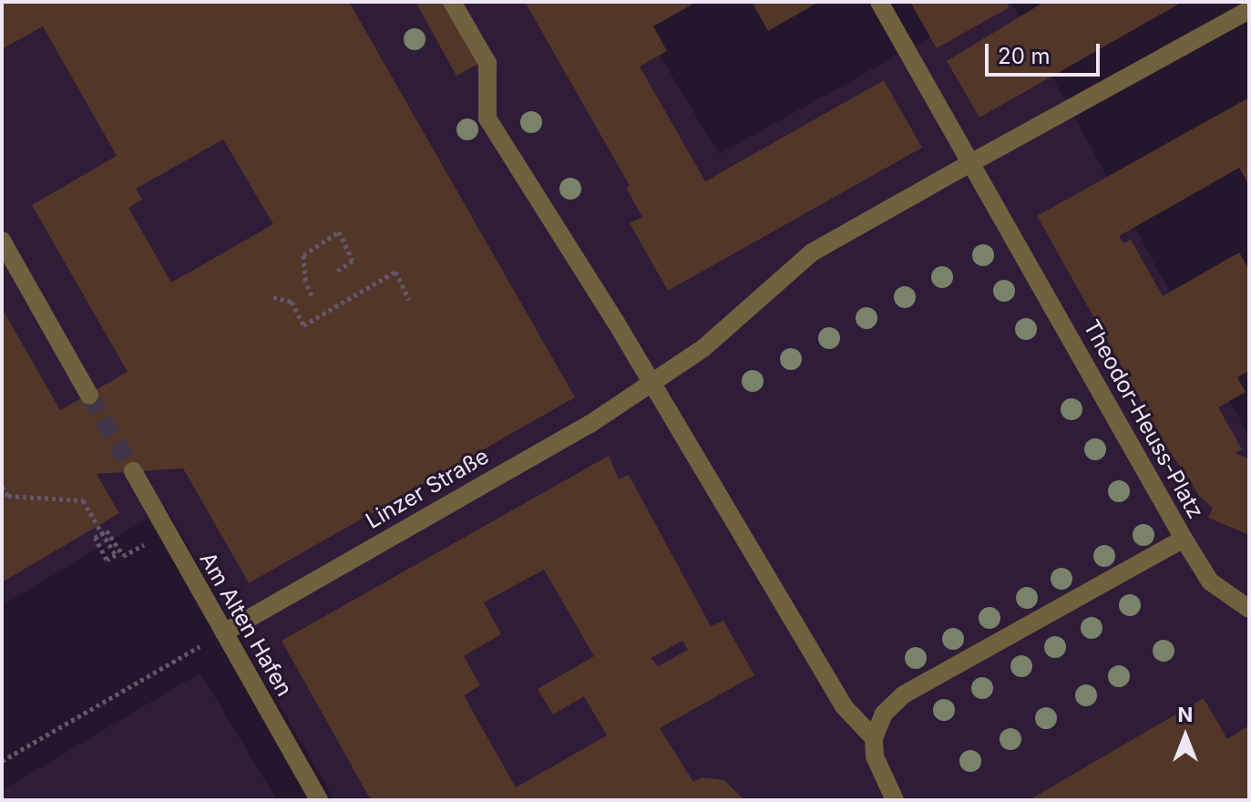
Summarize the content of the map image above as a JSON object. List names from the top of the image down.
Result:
{
  "streets": {
    "street": ["Theodor-Heuss-Platz", "Linzer Straße", "Am Alten Hafen"]
  },
  "crossings": [
    ["Linzer Straße", "Am Alten Hafen"]
  ],
  "scale_bar": "20 m",
  "north": "top"
}
